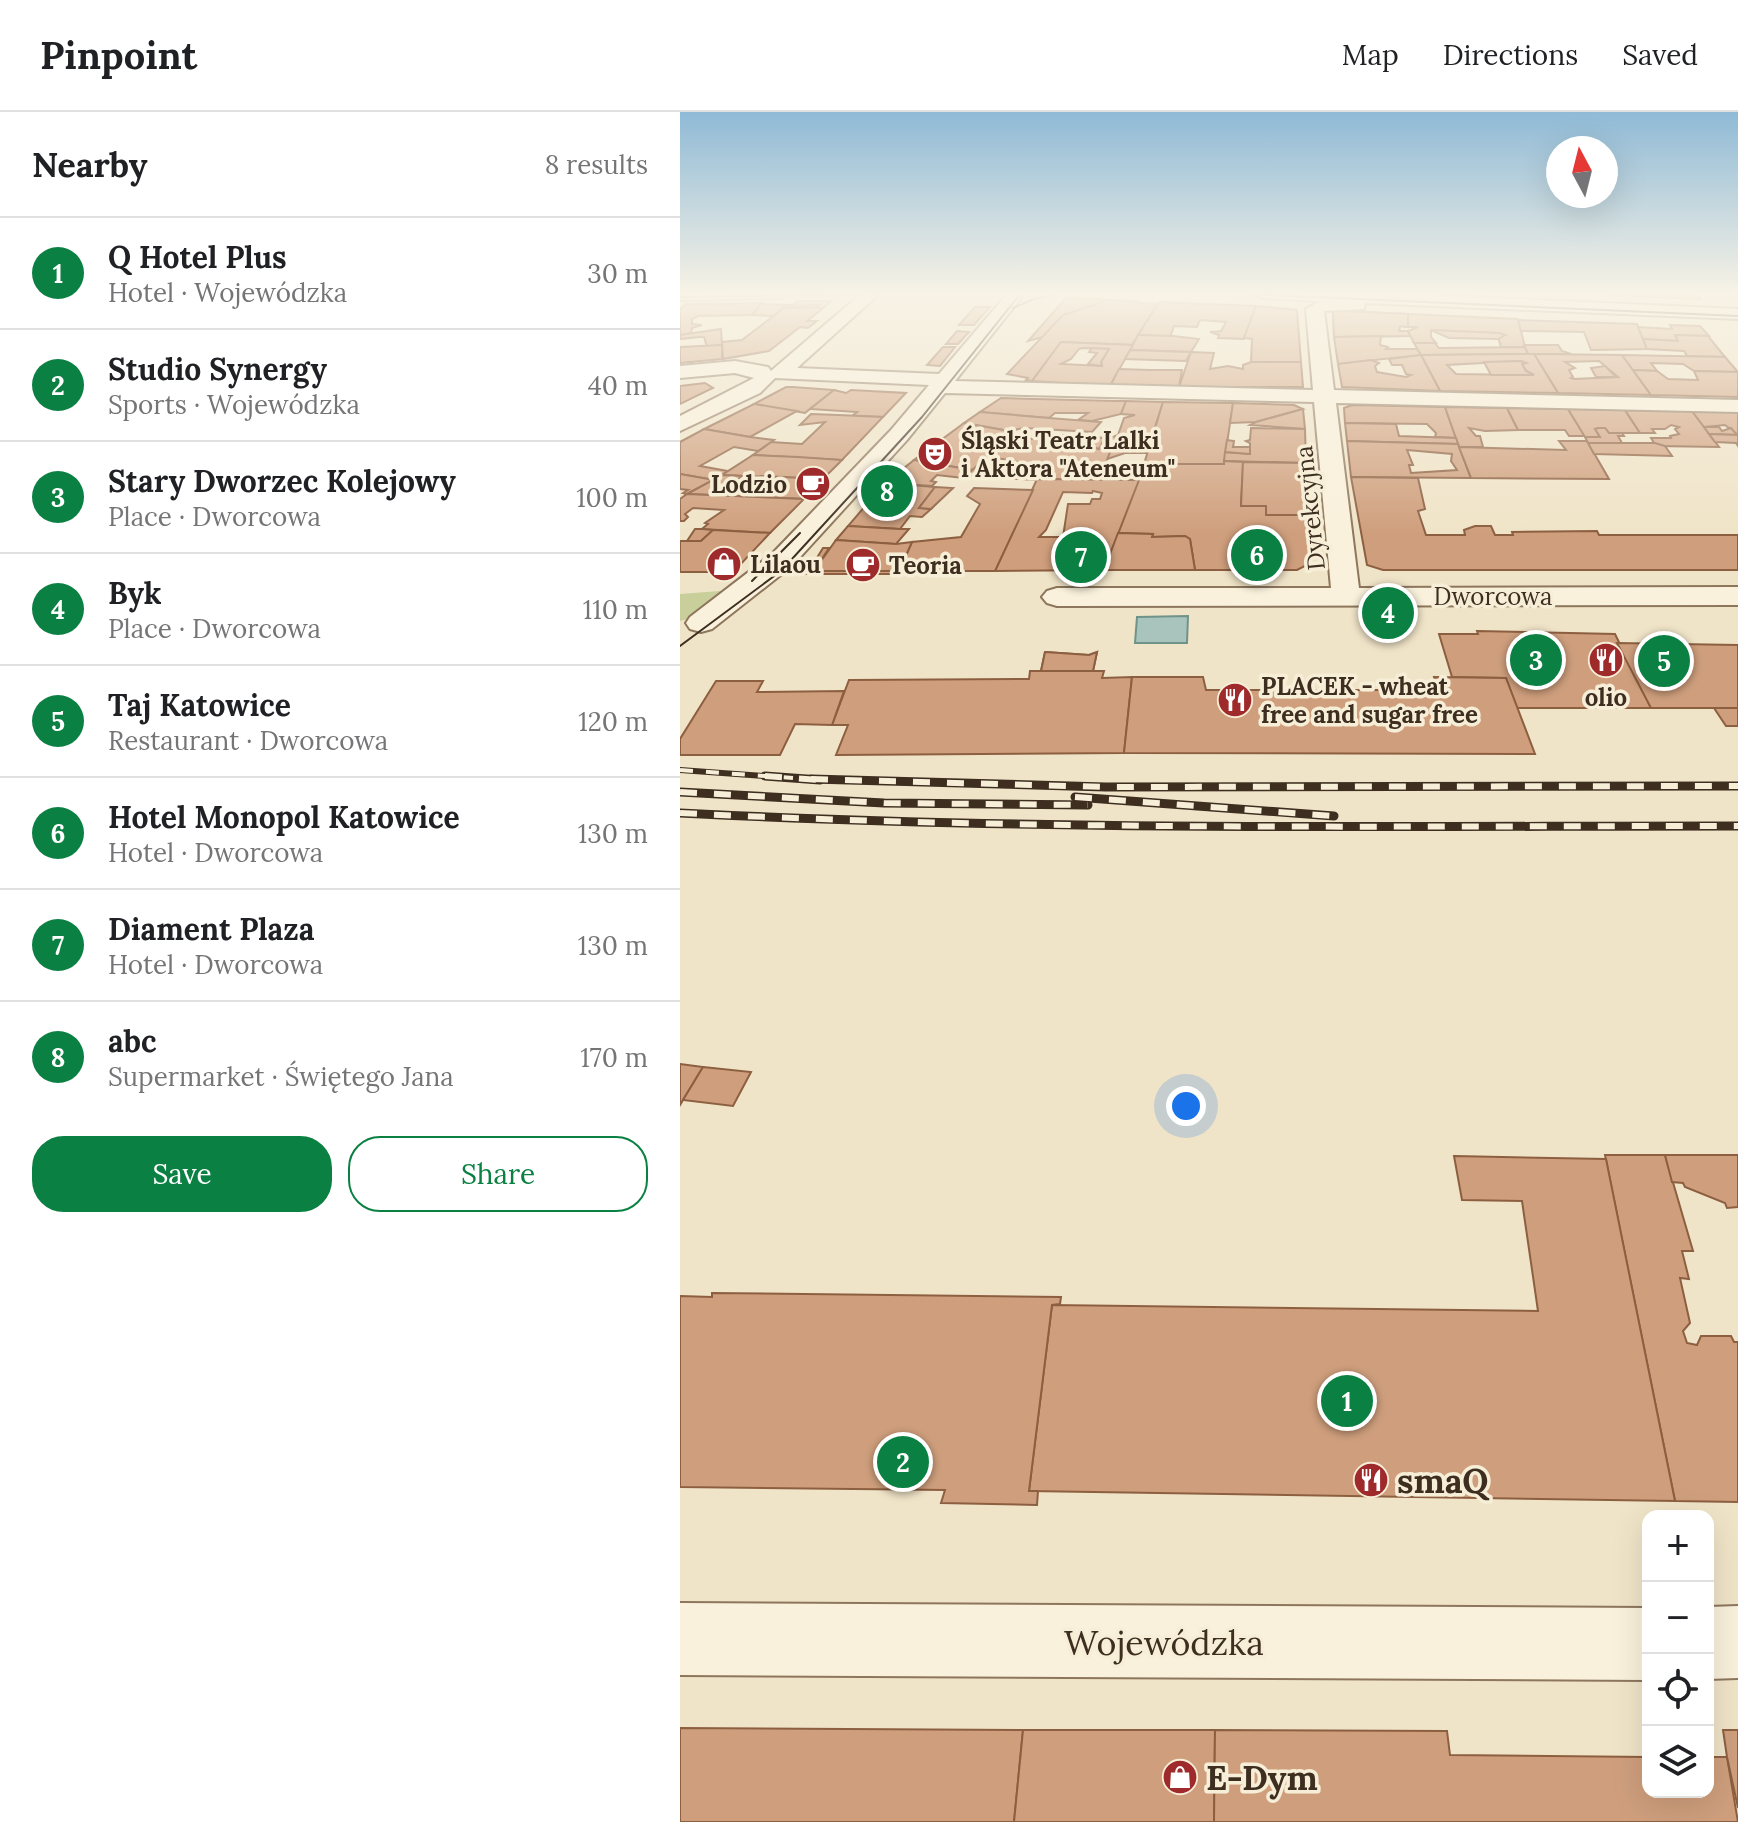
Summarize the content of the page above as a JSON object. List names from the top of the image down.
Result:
{
  "streets": {
    "street": ["Dyrekcyjna", "Dworcowa", "Wojewódzka"]
  },
  "crossings": [
    ["Dyrekcyjna", "Dworcowa"]
  ],
  "places": {
    "theatre": ["Śląski Teatr Lalki i Aktora \"Ateneum\""],
    "cafe": ["Lodzio", "Teoria"],
    "shop": ["Lilaou", "E-Dym"],
    "restaurant": ["olio", "PLACEK - wheat free and sugar free", "smaQ"]
  },
  "north": "top",
  "page": {
    "header": "Pinpoint",
    "nav": ["Map", "Directions", "Saved"],
    "heading": ["Nearby", "8 results"],
    "list": [
      {
        "mark": "1",
        "name": "Q Hotel Plus",
        "note": "Hotel · Wojewódzka",
        "value": "30 m"
      },
      {
        "mark": "2",
        "name": "Studio Synergy",
        "note": "Sports · Wojewódzka",
        "value": "40 m"
      },
      {
        "mark": "3",
        "name": "Stary Dworzec Kolejowy",
        "note": "Place · Dworcowa",
        "value": "100 m"
      },
      {
        "mark": "4",
        "name": "Byk",
        "note": "Place · Dworcowa",
        "value": "110 m"
      },
      {
        "mark": "5",
        "name": "Taj Katowice",
        "note": "Restaurant · Dworcowa",
        "value": "120 m"
      },
      {
        "mark": "6",
        "name": "Hotel Monopol Katowice",
        "note": "Hotel · Dworcowa",
        "value": "130 m"
      },
      {
        "mark": "7",
        "name": "Diament Plaza",
        "note": "Hotel · Dworcowa",
        "value": "130 m"
      },
      {
        "mark": "8",
        "name": "abc",
        "note": "Supermarket · Świętego Jana",
        "value": "170 m"
      }
    ],
    "pins": [
      "8",
      "6",
      "7",
      "4",
      "3",
      "5",
      "1",
      "2"
    ],
    "buttons": ["Save", "Share"],
    "map_buttons": ["+", "−"]
  }
}
